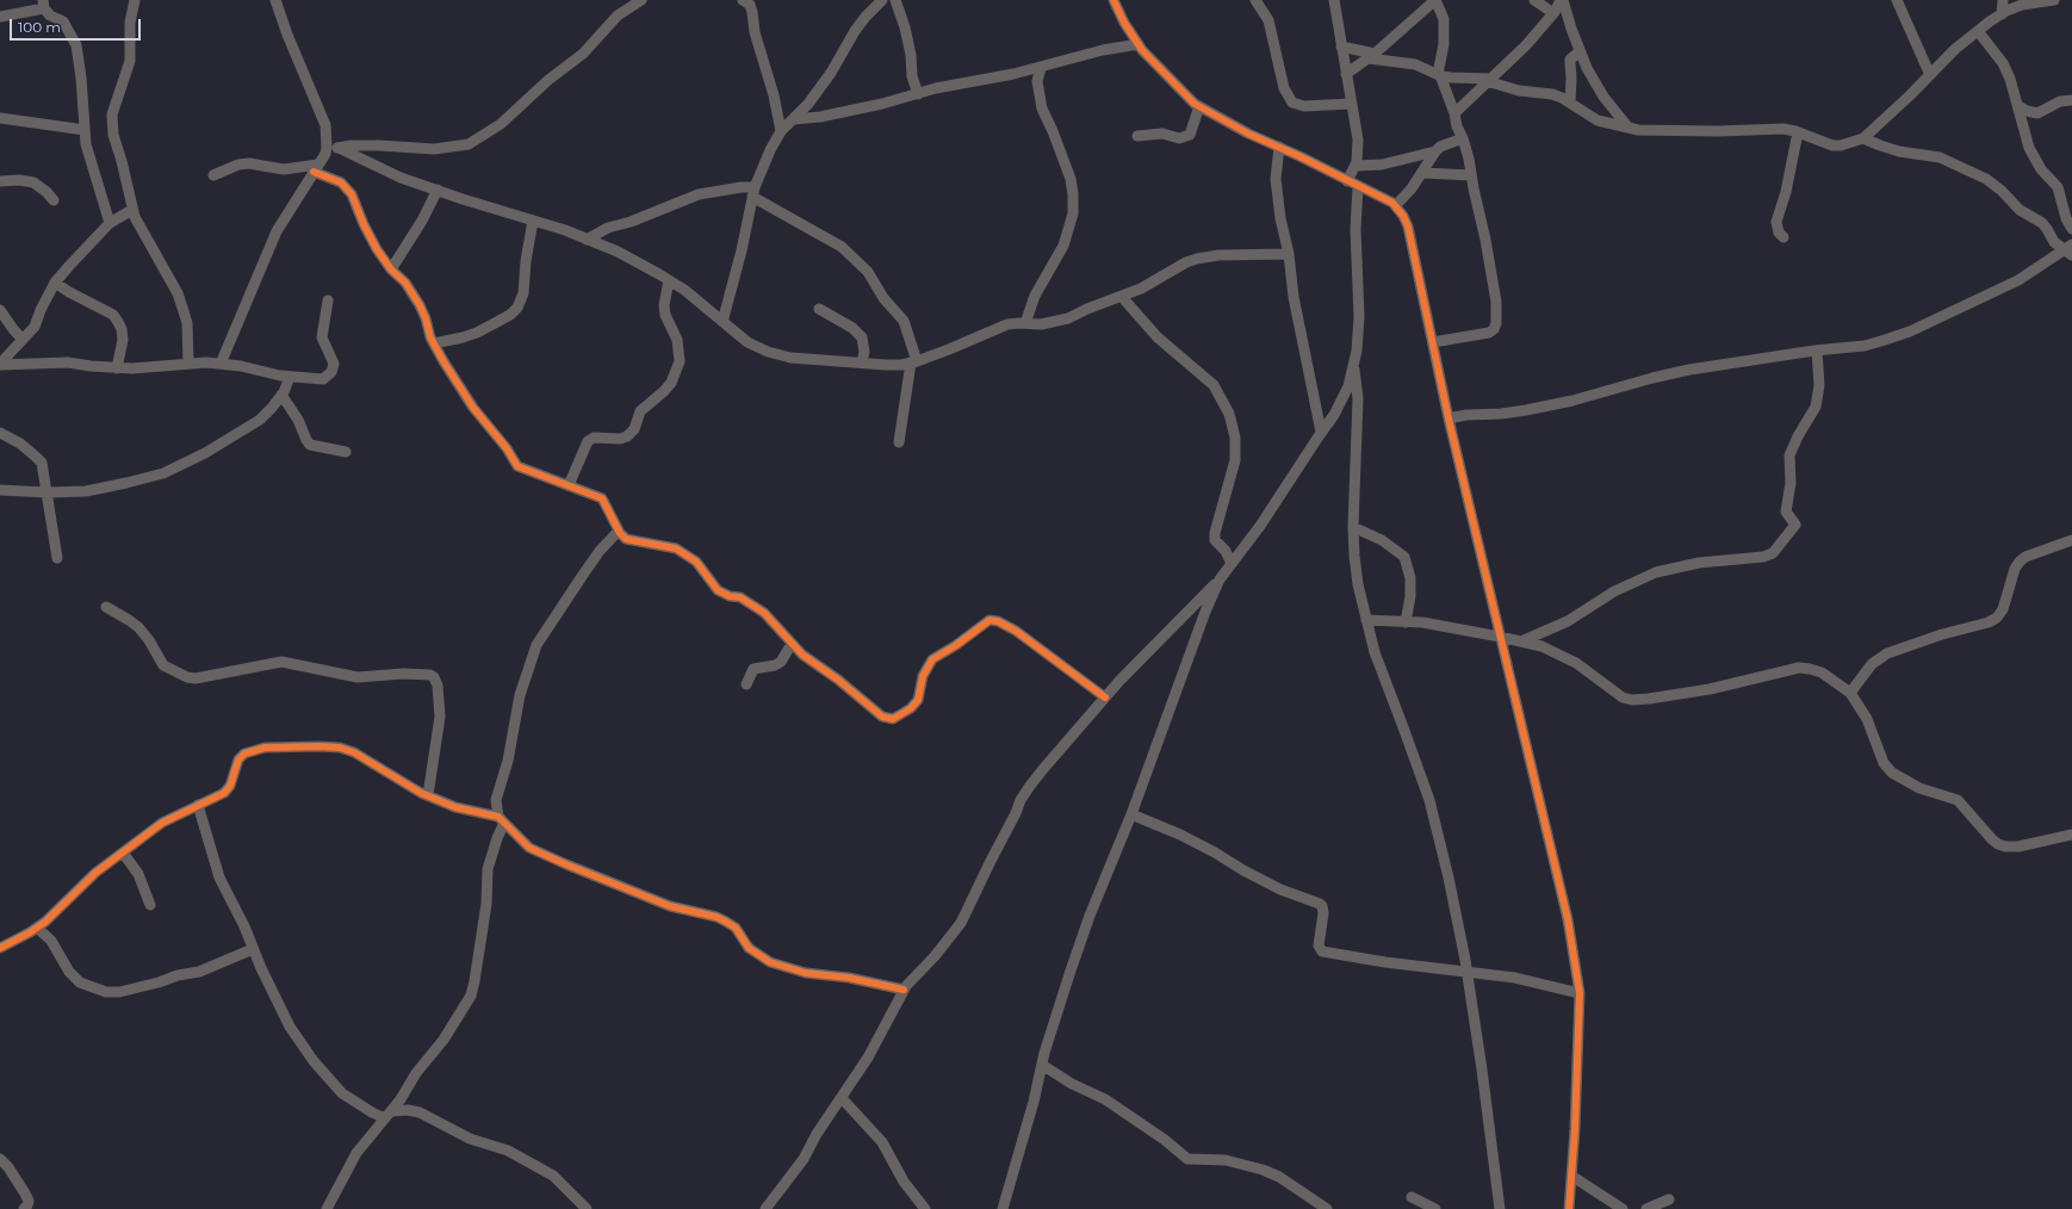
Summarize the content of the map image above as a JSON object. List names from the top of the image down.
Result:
{
  "scale_bar": "100 m"
}
